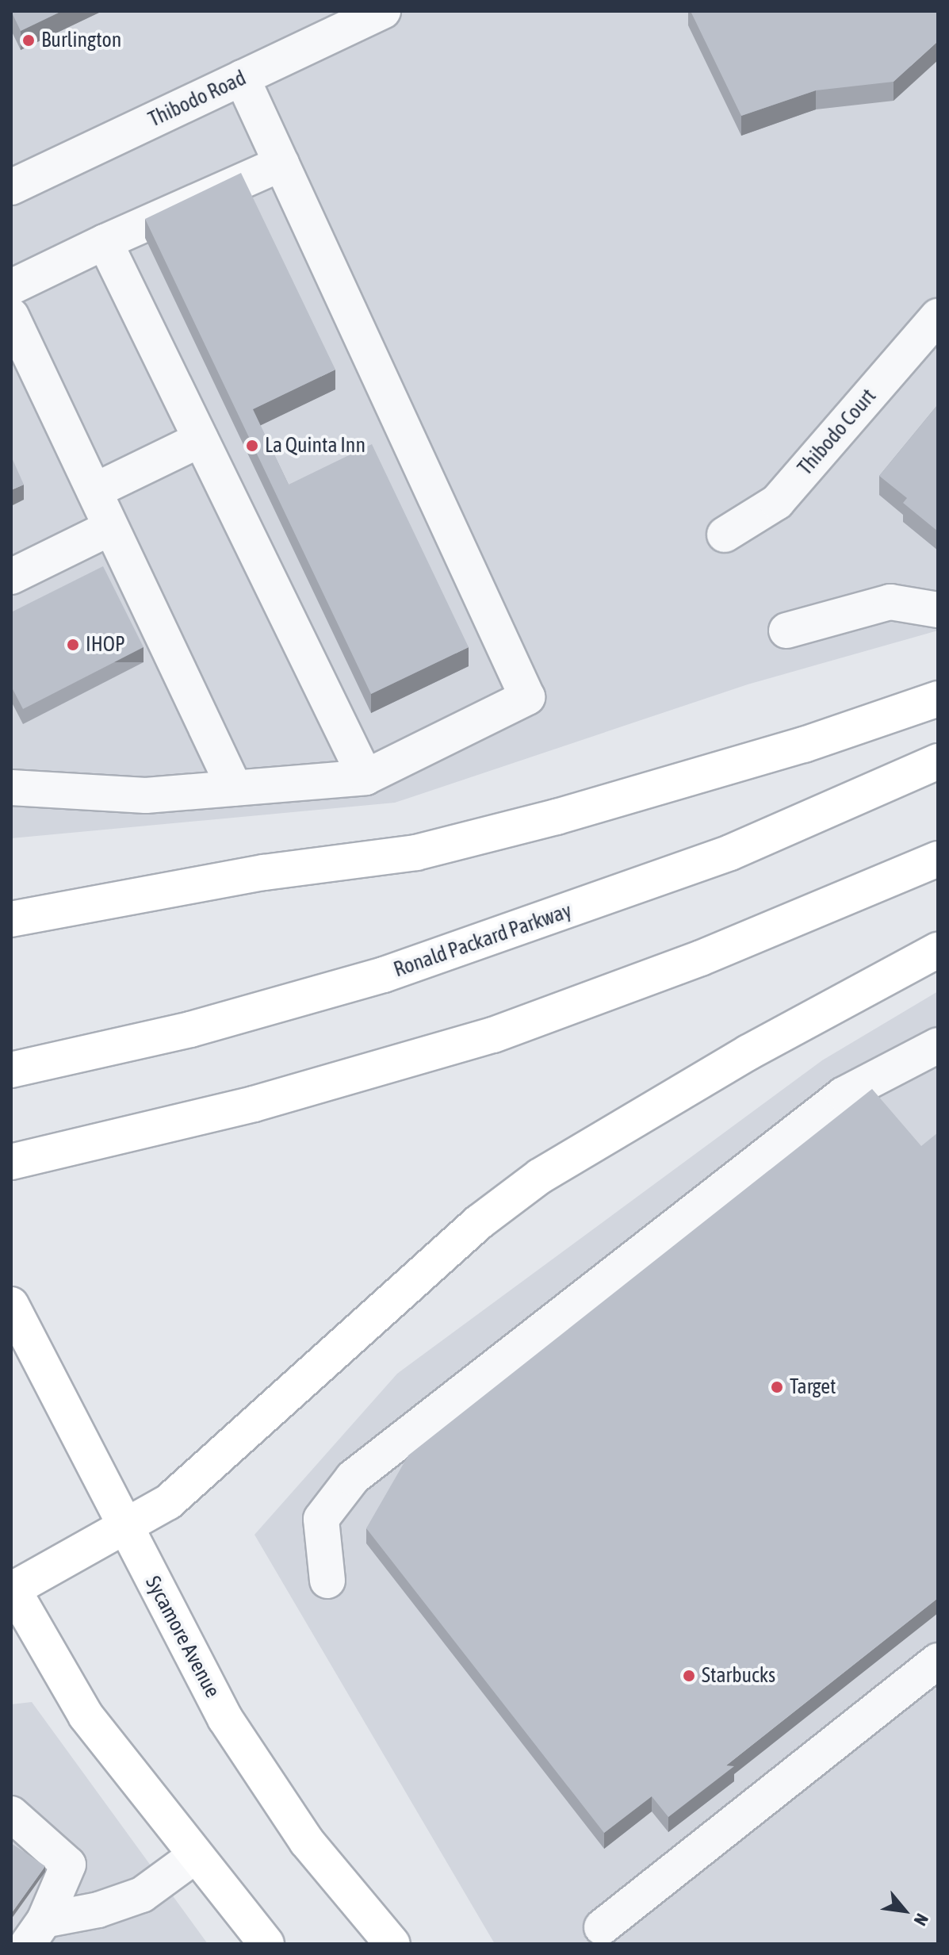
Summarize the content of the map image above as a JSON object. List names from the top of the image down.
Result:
{
  "streets": {
    "main road": ["Ronald Packard Parkway", "Sycamore Avenue"],
    "street": ["Thibodo Road", "Thibodo Court"]
  },
  "places": [
    "Burlington",
    "La Quinta Inn",
    "IHOP",
    "Target",
    "Starbucks"
  ],
  "north": "bottom right"
}
